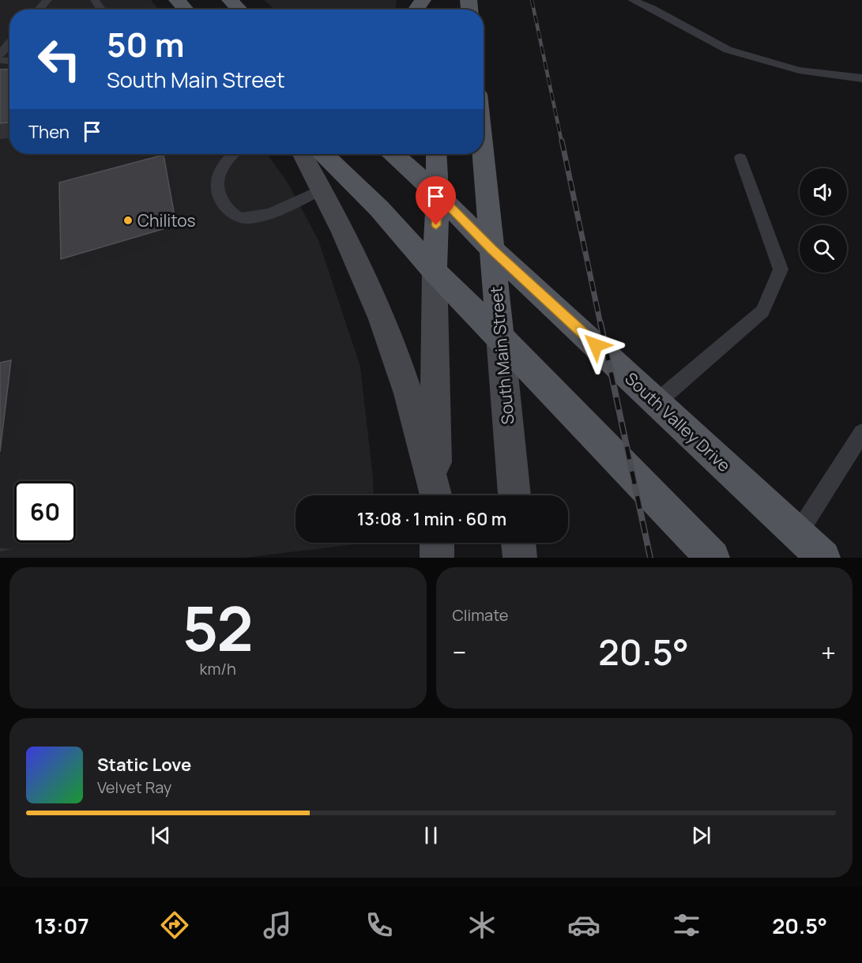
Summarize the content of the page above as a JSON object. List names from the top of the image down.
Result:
{
  "streets": {
    "main road": ["South Main Street", "South Valley Drive"]
  },
  "crossings": [
    ["South Main Street", "South Valley Drive"]
  ],
  "places": ["Chilitos"],
  "page": {
    "turn": ["50 m", "South Main Street"],
    "then": "Then",
    "limit": "60",
    "trip": "13:08 · 1 min · 60 m",
    "tile": [
      ["52", "km/h"],
      "Climate"
    ],
    "heat": ["−", "20.5°", "+"],
    "song": ["Static Love", "Velvet Ray"],
    "tabs": ["13:07", "20.5°"]
  }
}
